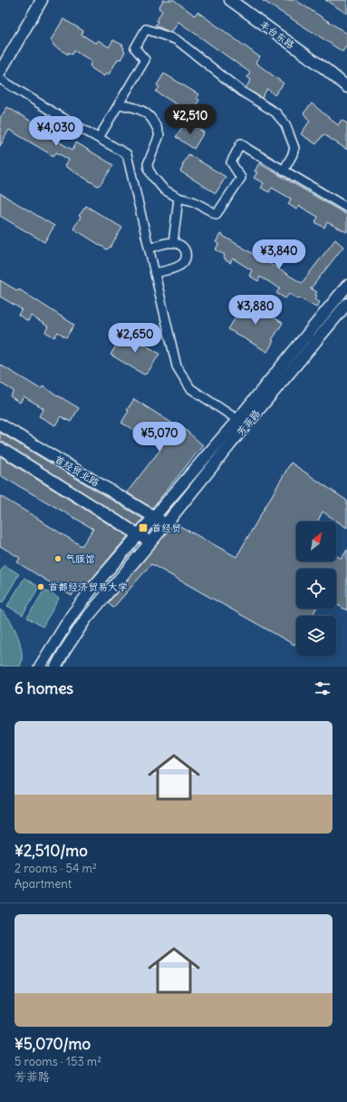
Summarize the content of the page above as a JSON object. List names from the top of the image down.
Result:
{
  "streets": {
    "street": ["丰台东路", "芳菲路", "首经贸北路"]
  },
  "crossings": [
    ["芳菲路", "首经贸北路"]
  ],
  "places": {
    "transit": ["首经贸"],
    "other": ["气膜馆", "首都经济贸易大学"]
  },
  "north": "top right",
  "page": {
    "price": [
      "¥2,510",
      "¥4,030",
      "¥3,840",
      "¥3,880",
      "¥2,650",
      "¥5,070"
    ],
    "heading": "6 homes",
    "list": [
      {
        "name": "¥2,510/mo",
        "note": "2 rooms · 54 m² · Apartment"
      },
      {
        "name": "¥5,070/mo",
        "note": "5 rooms · 153 m² · 芳菲路"
      }
    ]
  }
}
